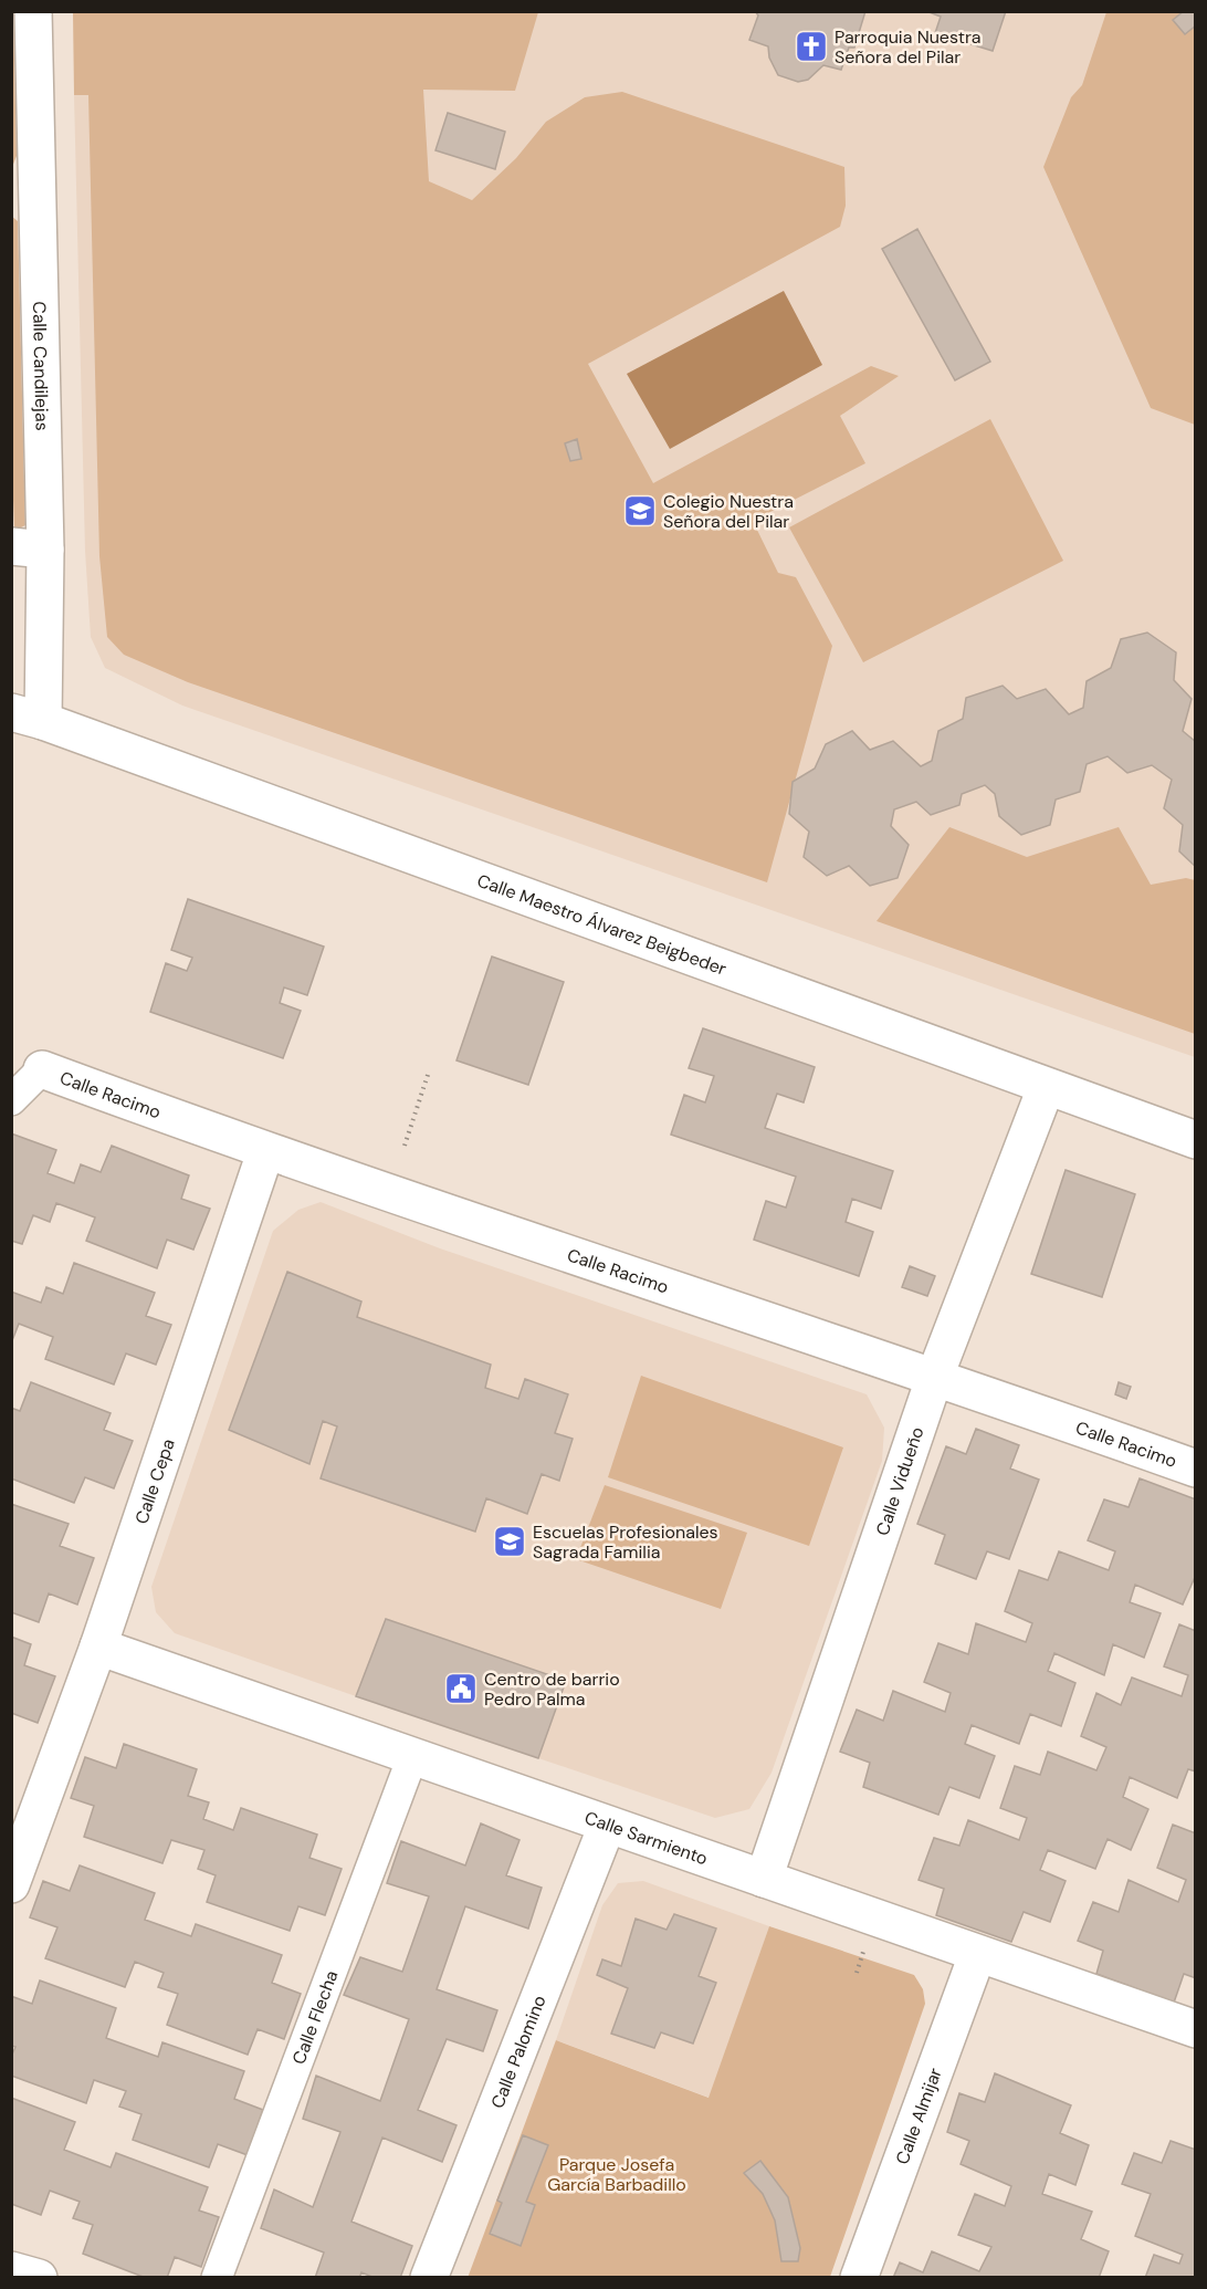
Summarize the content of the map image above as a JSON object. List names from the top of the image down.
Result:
{
  "streets": {
    "street": [
      "Calle Candilejas",
      "Calle Maestro Álvarez Beigbeder",
      "Calle Racimo",
      "Calle Cepa",
      "Calle Vidueño",
      "Calle Sarmiento",
      "Calle Flecha",
      "Calle Palomino",
      "Calle Almijar"
    ]
  },
  "crossings": [
    ["Calle Candilejas", "Calle Maestro Álvarez Beigbeder"],
    ["Calle Maestro Álvarez Beigbeder", "Calle Vidueño"],
    ["Calle Racimo", "Calle Cepa"],
    ["Calle Racimo", "Calle Vidueño"],
    ["Calle Cepa", "Calle Sarmiento"],
    ["Calle Vidueño", "Calle Sarmiento"],
    ["Calle Sarmiento", "Calle Flecha"],
    ["Calle Sarmiento", "Calle Palomino"],
    ["Calle Sarmiento", "Calle Almijar"]
  ],
  "parks": ["Parque Josefa García Barbadillo"],
  "places": {
    "church": ["Parroquia Nuestra Señora del Pilar"],
    "school or university": ["Colegio Nuestra Señora del Pilar", "Escuelas Profesionales Sagrada Familia"],
    "public building": ["Centro de barrio Pedro Palma"]
  }
}
